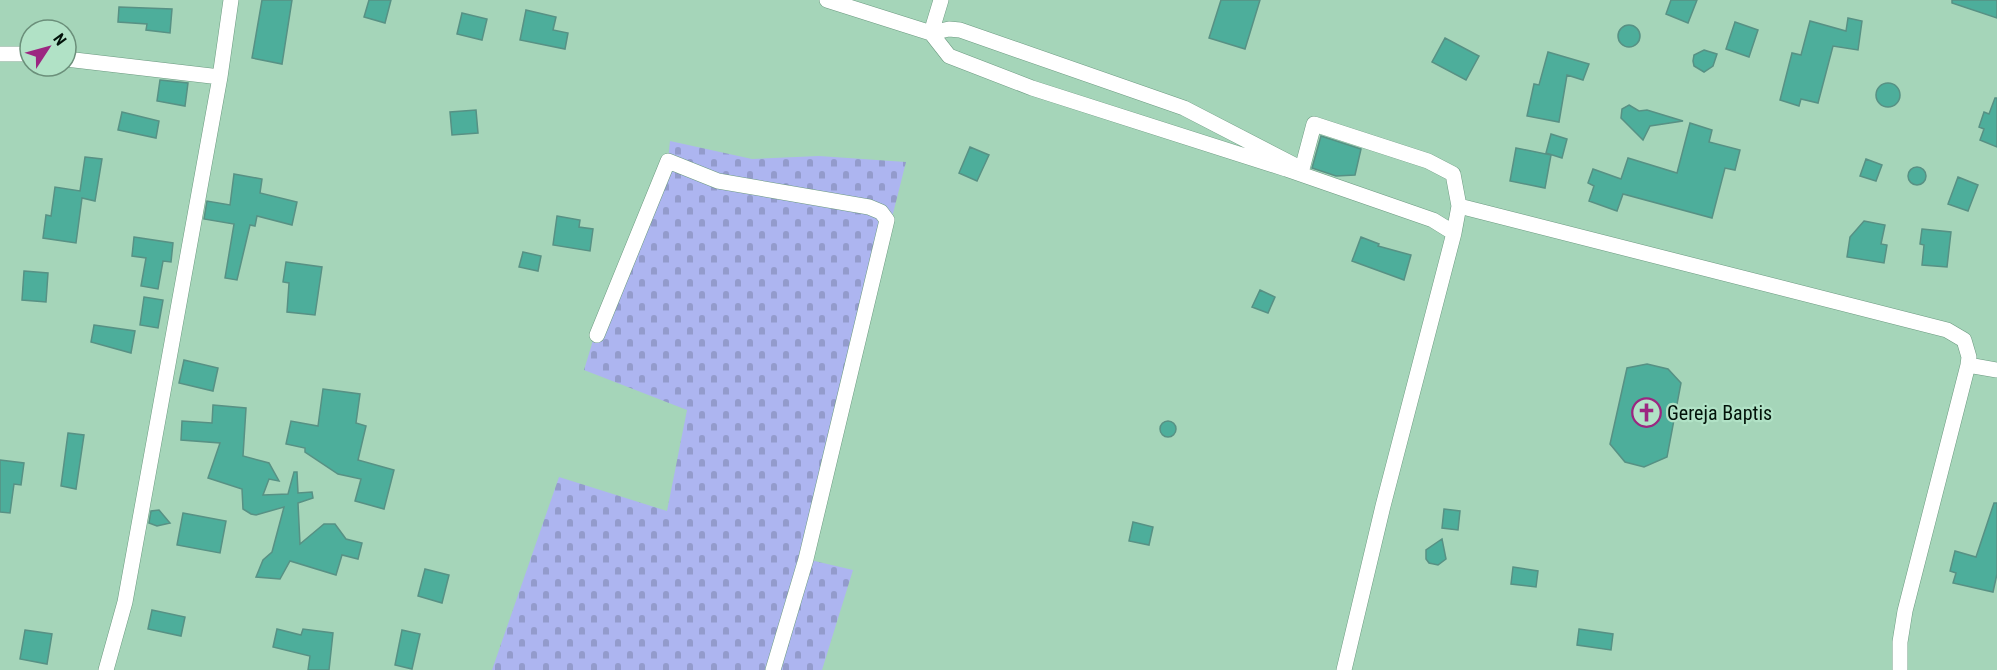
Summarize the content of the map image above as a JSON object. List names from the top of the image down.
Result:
{
  "places": {
    "church": ["Gereja Baptis"]
  },
  "north": "top right"
}
